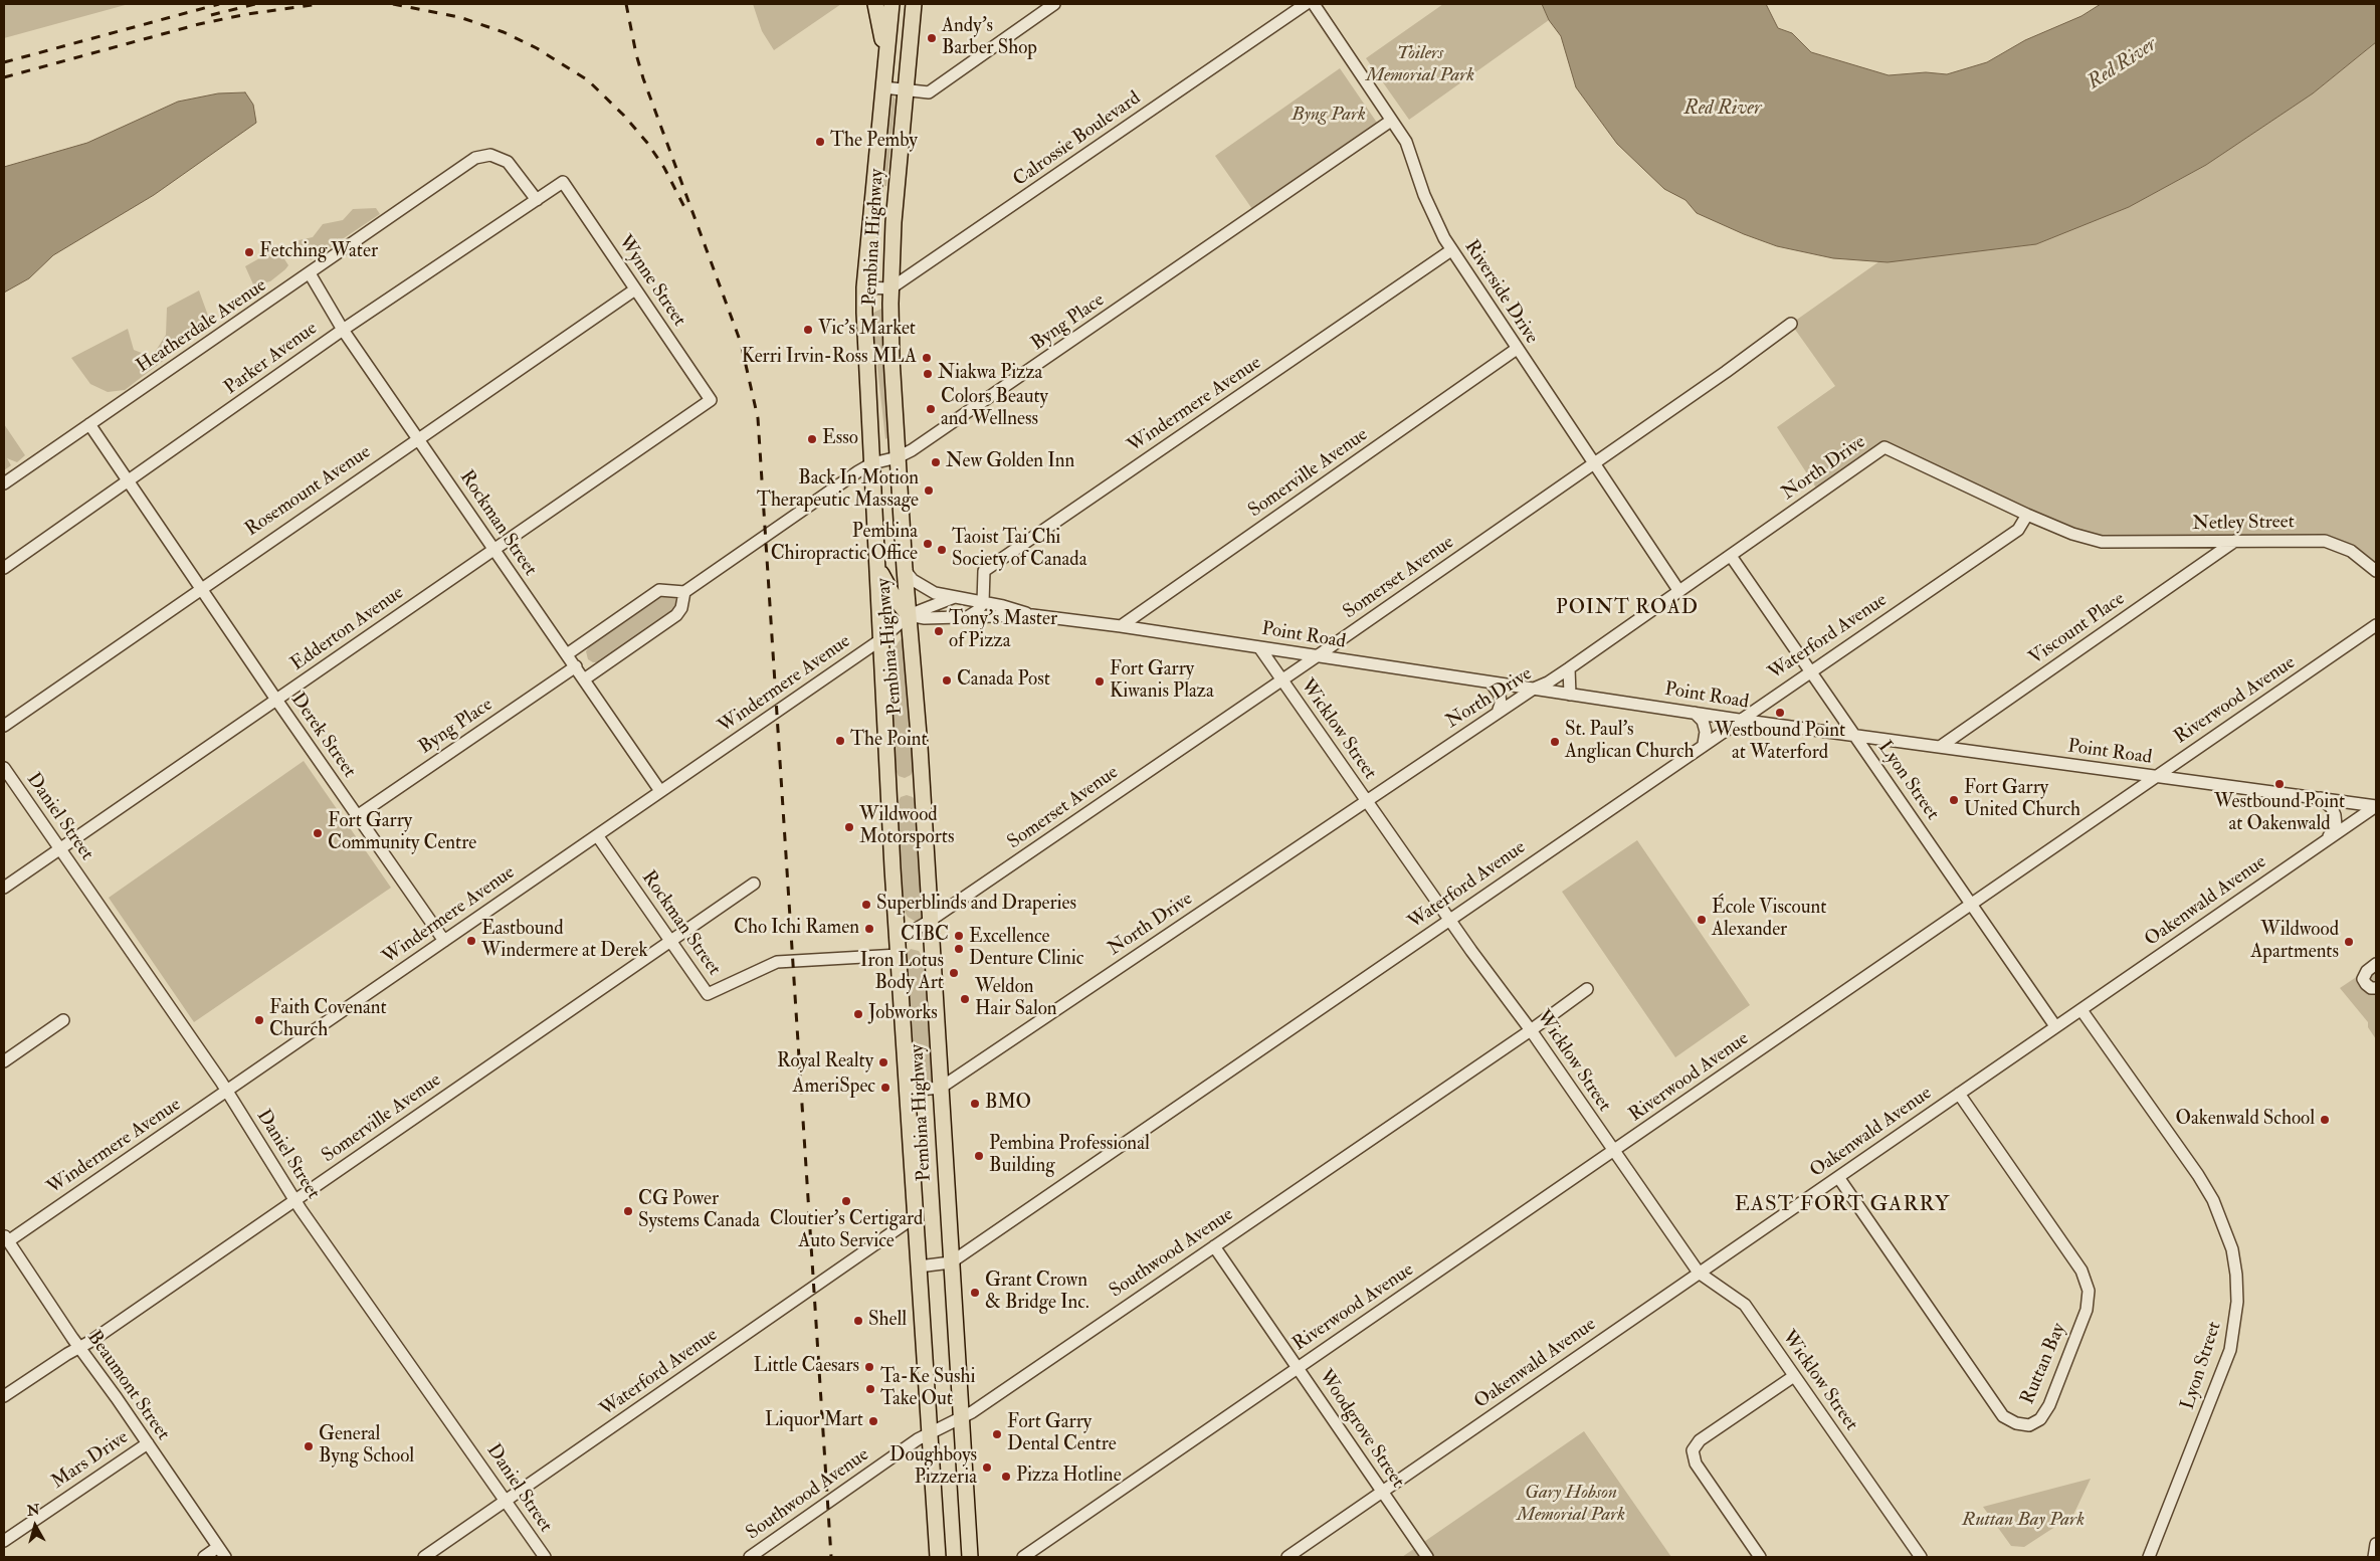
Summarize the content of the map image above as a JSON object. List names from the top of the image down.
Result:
{
  "streets": {
    "main road": ["Pembina Highway"],
    "street": [
      "Calrossie Boulevard",
      "Wynne Street",
      "Riverside Drive",
      "Byng Place",
      "Heatherdale Avenue",
      "Parker Avenue",
      "Windermere Avenue",
      "North Drive",
      "Somerville Avenue",
      "Rosemount Avenue",
      "Rockman Street",
      "Netley Street",
      "Somerset Avenue",
      "Edderton Avenue",
      "Viscount Place",
      "Point Road",
      "Waterford Avenue",
      "Riverwood Avenue",
      "Wicklow Street",
      "Derek Street",
      "Lyon Street",
      "Daniel Street",
      "Oakenwald Avenue",
      "Southwood Avenue",
      "Ruttan Bay",
      "Beaumont Street",
      "Woodgrove Street",
      "Mars Drive"
    ]
  },
  "crossings": [
    ["Calrossie Boulevard", "Pembina Highway"],
    ["Pembina Highway", "Byng Place"],
    ["Pembina Highway", "Windermere Avenue"],
    ["Pembina Highway", "North Drive"],
    ["Pembina Highway", "Rockman Street"],
    ["Pembina Highway", "Somerset Avenue"],
    ["Pembina Highway", "Point Road"],
    ["Pembina Highway", "Waterford Avenue"],
    ["Pembina Highway", "Southwood Avenue"],
    ["Wynne Street", "Parker Avenue"],
    ["Wynne Street", "Rosemount Avenue"],
    ["Wynne Street", "Edderton Avenue"],
    ["Riverside Drive", "Byng Place"],
    ["Riverside Drive", "Windermere Avenue"],
    ["Riverside Drive", "North Drive"],
    ["Riverside Drive", "Somerville Avenue"],
    ["Riverside Drive", "Somerset Avenue"],
    ["Byng Place", "Rockman Street"],
    ["Byng Place", "Derek Street"],
    ["Heatherdale Avenue", "Parker Avenue"],
    ["Heatherdale Avenue", "Rockman Street"],
    ["Heatherdale Avenue", "Derek Street"],
    ["Parker Avenue", "Rockman Street"],
    ["Parker Avenue", "Derek Street"],
    ["Windermere Avenue", "Rockman Street"],
    ["Windermere Avenue", "Point Road"],
    ["Windermere Avenue", "Derek Street"],
    ["Windermere Avenue", "Daniel Street"],
    ["Windermere Avenue", "Beaumont Street"],
    ["North Drive", "Netley Street"],
    ["North Drive", "Point Road"],
    ["North Drive", "Waterford Avenue"],
    ["North Drive", "Wicklow Street"],
    ["North Drive", "Lyon Street"],
    ["Somerville Avenue", "Rockman Street"],
    ["Somerville Avenue", "Point Road"],
    ["Somerville Avenue", "Daniel Street"],
    ["Somerville Avenue", "Beaumont Street"],
    ["Rosemount Avenue", "Rockman Street"],
    ["Rosemount Avenue", "Derek Street"],
    ["Rockman Street", "Somerset Avenue"],
    ["Rockman Street", "Edderton Avenue"],
    ["Netley Street", "Viscount Place"],
    ["Somerset Avenue", "Point Road"],
    ["Somerset Avenue", "Wicklow Street"],
    ["Edderton Avenue", "Derek Street"],
    ["Edderton Avenue", "Daniel Street"],
    ["Viscount Place", "Point Road"],
    ["Point Road", "Waterford Avenue"],
    ["Point Road", "Riverwood Avenue"],
    ["Point Road", "Wicklow Street"],
    ["Point Road", "Lyon Street"],
    ["Point Road", "Oakenwald Avenue"],
    ["Waterford Avenue", "Wicklow Street"],
    ["Waterford Avenue", "Lyon Street"],
    ["Waterford Avenue", "Daniel Street"],
    ["Riverwood Avenue", "Wicklow Street"],
    ["Riverwood Avenue", "Lyon Street"],
    ["Riverwood Avenue", "Woodgrove Street"],
    ["Wicklow Street", "Oakenwald Avenue"],
    ["Wicklow Street", "Southwood Avenue"],
    ["Lyon Street", "Oakenwald Avenue"],
    ["Oakenwald Avenue", "Ruttan Bay"],
    ["Oakenwald Avenue", "Woodgrove Street"],
    ["Southwood Avenue", "Woodgrove Street"],
    ["Beaumont Street", "Mars Drive"]
  ],
  "districts": ["POINT ROAD", "EAST FORT GARRY"],
  "water": ["Red River"],
  "parks": [
    "Toilers Memorial Park",
    "Byng Park",
    "Gary Hobson Memorial Park",
    "Ruttan Bay Park"
  ],
  "places": [
    "Andy's Barber Shop",
    "The Pemby",
    "Fetching Water",
    "Vic’s Market",
    "Kerri Irvin-Ross MLA",
    "Niakwa Pizza",
    "Colors Beauty and Wellness",
    "Esso",
    "New Golden Inn",
    "Back In Motion Therapeutic Massage",
    "Pembina Chiropractic Office",
    "Taoist Tai Chi Society of Canada",
    "Tony's Master of Pizza",
    "Canada Post",
    "Fort Garry Kiwanis Plaza",
    "Westbound Point at Waterford",
    "The Point",
    "St. Paul's Anglican Church",
    "Westbound Point at Oakenwald",
    "Fort Garry United Church",
    "Wildwood Motorsports",
    "Fort Garry Community Centre",
    "Superblinds and Draperies",
    "École Viscount Alexander",
    "Cho Ichi Ramen",
    "CIBC",
    "Eastbound Windermere at Derek",
    "Wildwood Apartments",
    "Excellence Denture Clinic",
    "Iron Lotus Body Art",
    "Weldon Hair Salon",
    "Jobworks",
    "Faith Covenant Church",
    "Royal Realty",
    "AmeriSpec",
    "BMO",
    "Oakenwald School",
    "Pembina Professional Building",
    "Cloutier's Certigard Auto Service",
    "CG Power Systems Canada",
    "Grant Crown & Bridge Inc.",
    "Shell",
    "Little Caesars",
    "Ta-Ke Sushi Take Out",
    "Liquor Mart",
    "Fort Garry Dental Centre",
    "General Byng School",
    "Doughboys Pizzeria",
    "Pizza Hotline"
  ],
  "north": "top"
}
